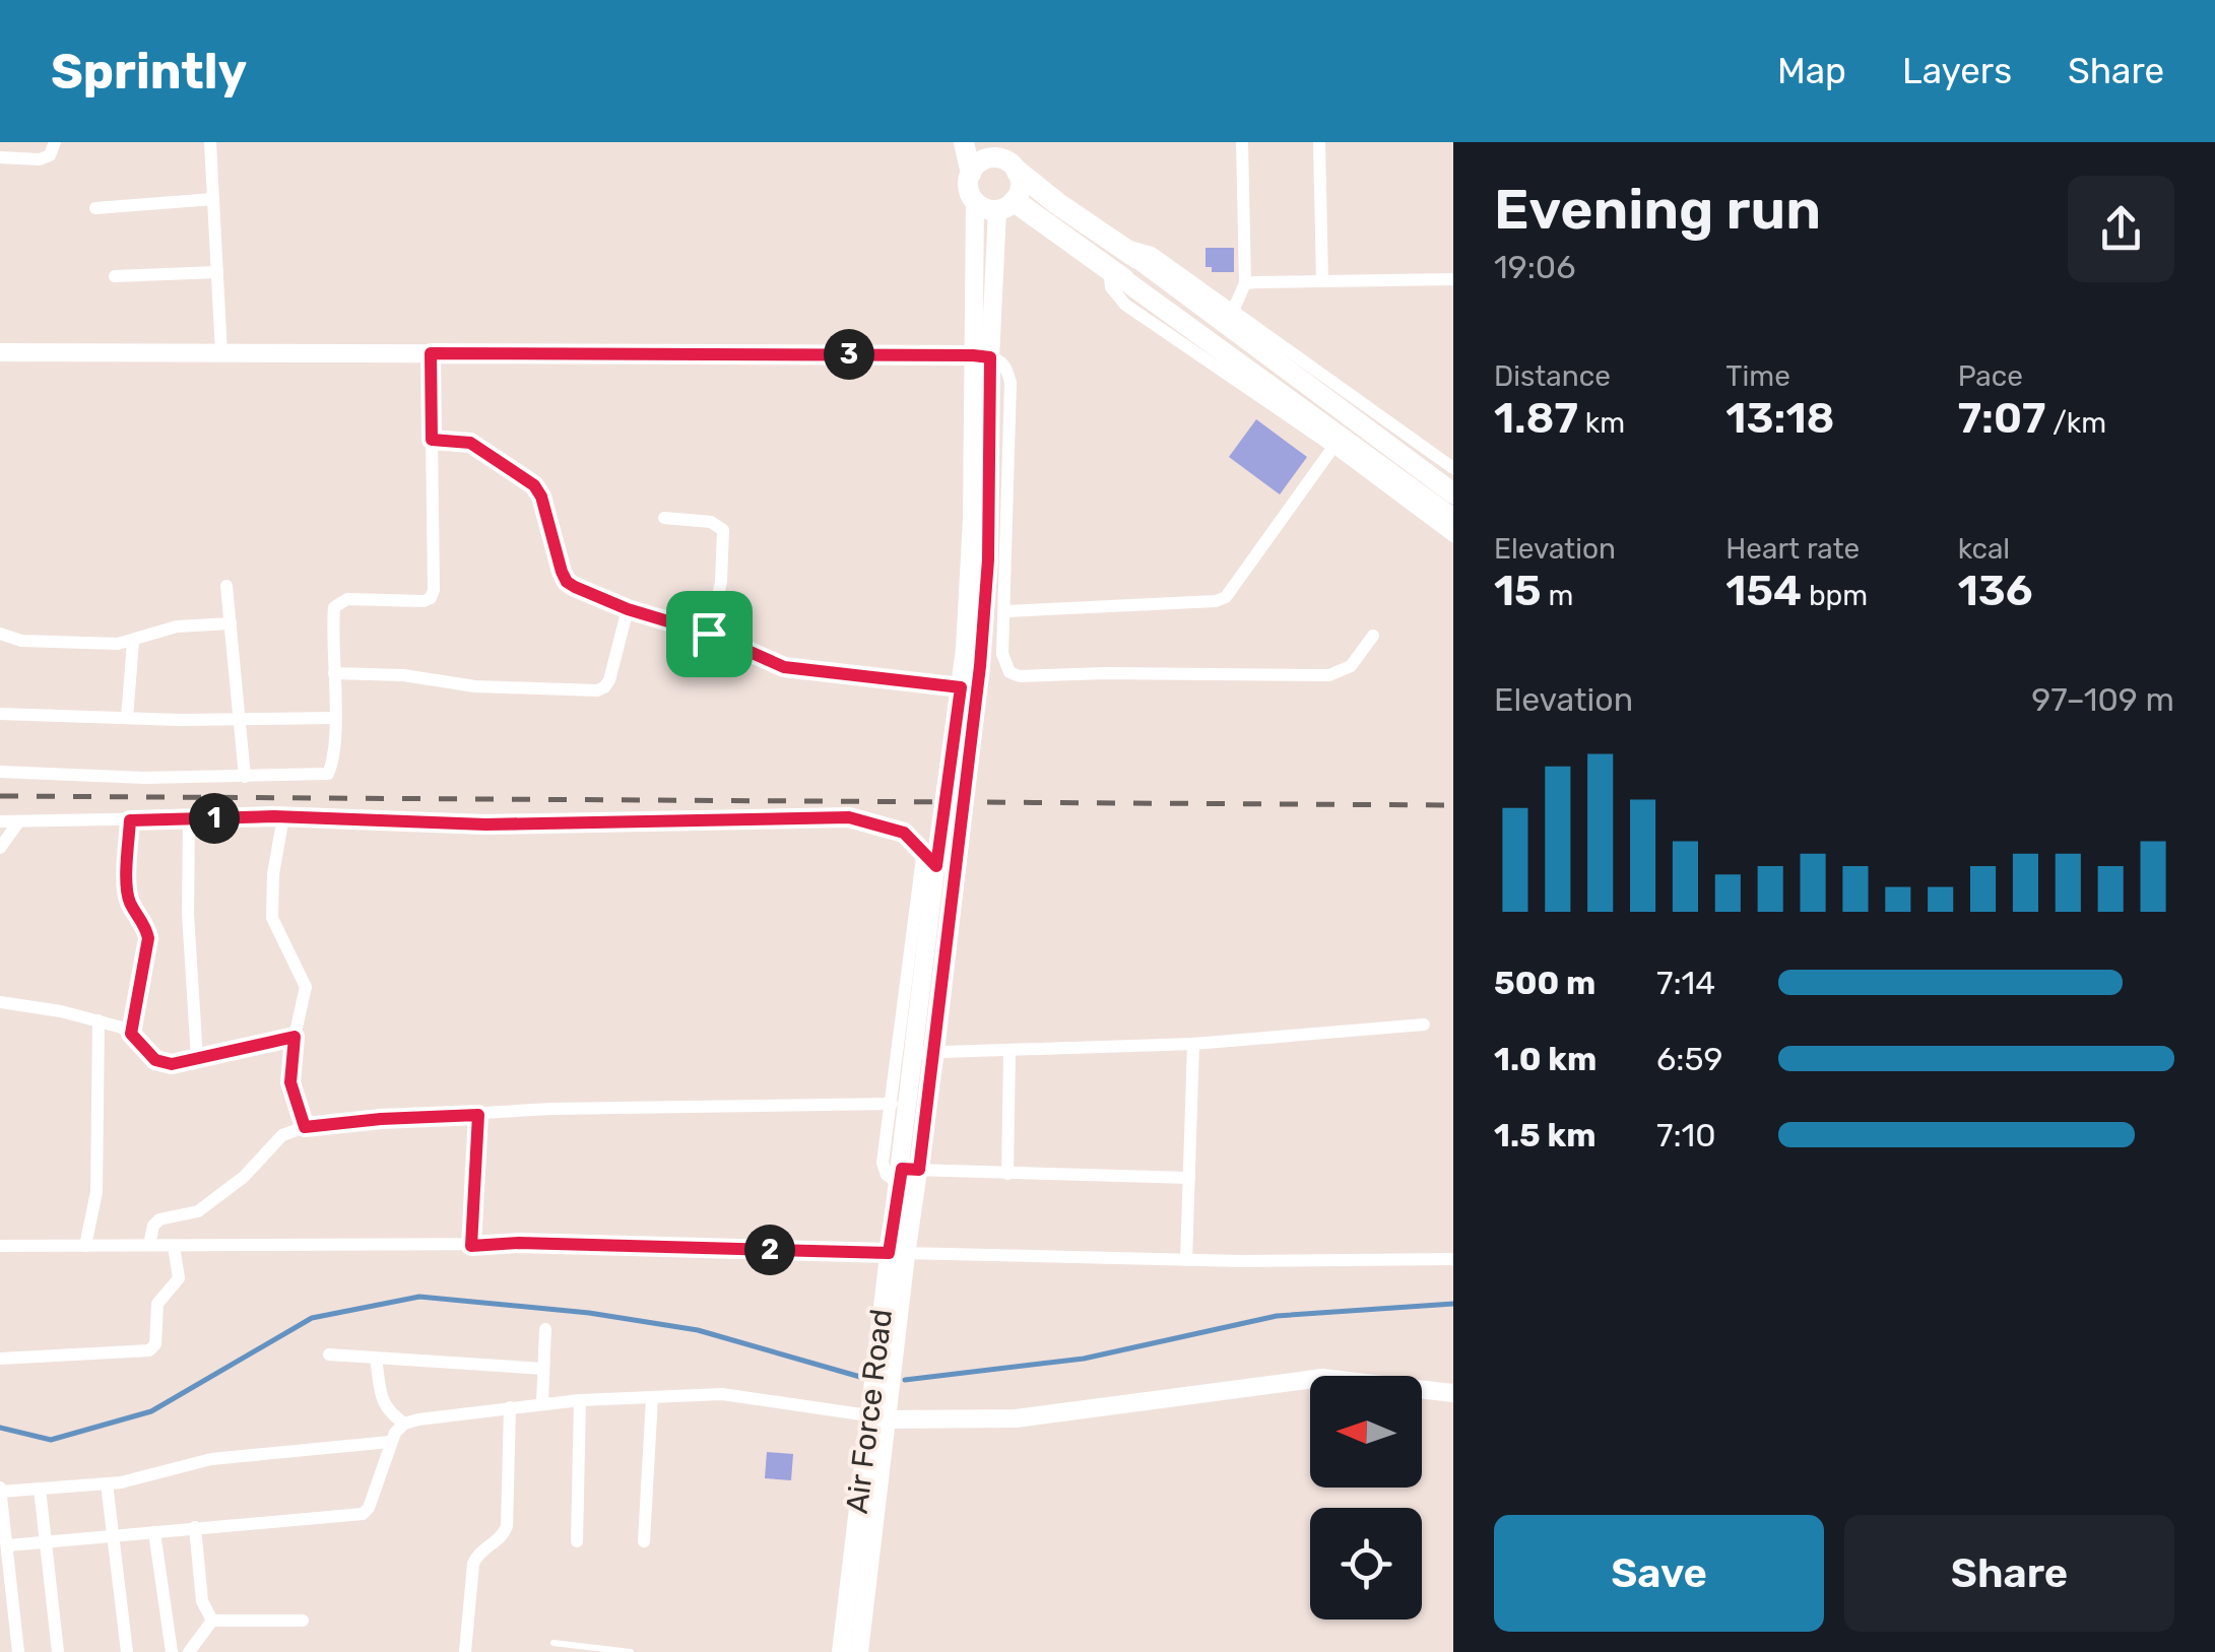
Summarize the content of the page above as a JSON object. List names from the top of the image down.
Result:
{
  "streets": {
    "street": ["Air Force Road"]
  },
  "north": "left",
  "page": {
    "header": "Sprintly",
    "nav": ["Map", "Layers", "Share"],
    "heading": ["Evening run", "19:06"],
    "stats": [
      ["Distance", "1.87 km"],
      ["Time", "13:18"],
      ["Pace", "7:07 /km"],
      ["Elevation", "15 m"],
      ["Heart rate", "154 bpm"],
      ["kcal", "136"]
    ],
    "pins": ["3", "1", "2"],
    "chart": ["Elevation", "97–109 m"],
    "list": [
      {
        "name": "500 m",
        "note": "7:14"
      },
      {
        "name": "1.0 km",
        "note": "6:59"
      },
      {
        "name": "1.5 km",
        "note": "7:10"
      }
    ],
    "buttons": ["Save", "Share"]
  }
}
